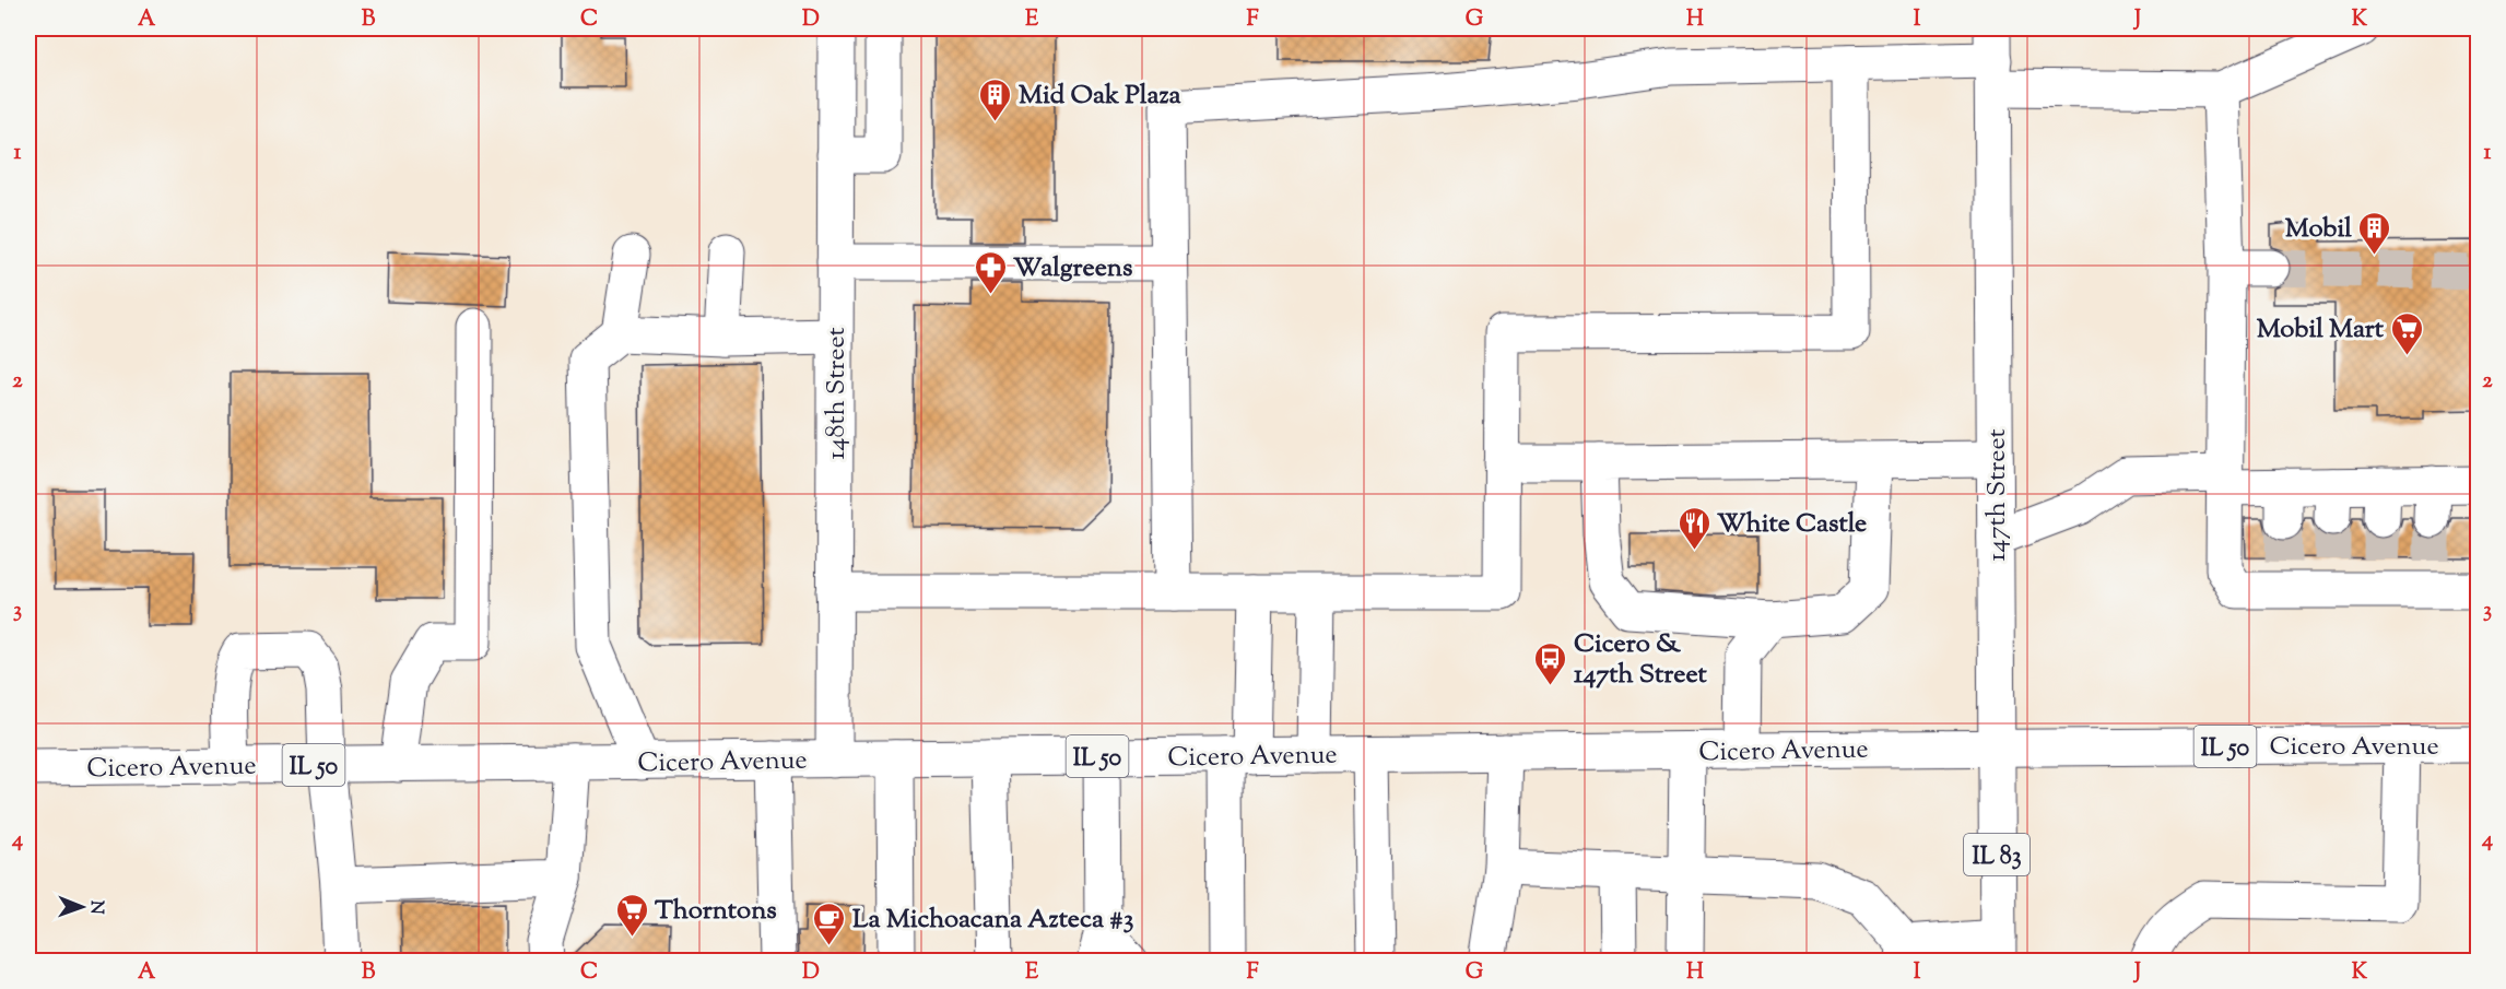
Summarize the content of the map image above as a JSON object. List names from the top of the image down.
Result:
{
  "streets": {
    "main road": [
      "148th Street",
      "147th Street",
      "Cicero Avenue",
      "IL 50",
      "IL 83"
    ]
  },
  "crossings": [
    ["148th Street", "Cicero Avenue"],
    ["147th Street", "Cicero Avenue"]
  ],
  "places": {
    "building": ["Mid Oak Plaza", "Mobil"],
    "pharmacy": ["Walgreens"],
    "supermarket": ["Mobil Mart", "Thorntons"],
    "restaurant": ["White Castle"],
    "bus stop": ["Cicero & 147th Street"],
    "cafe": ["La Michoacana Azteca #3"]
  },
  "north": "right",
  "grid": {
    "columns": [
      "A",
      "B",
      "C",
      "D",
      "E",
      "F",
      "G",
      "H",
      "I",
      "J",
      "K"
    ],
    "rows": [
      "1",
      "2",
      "3",
      "4"
    ]
  }
}
